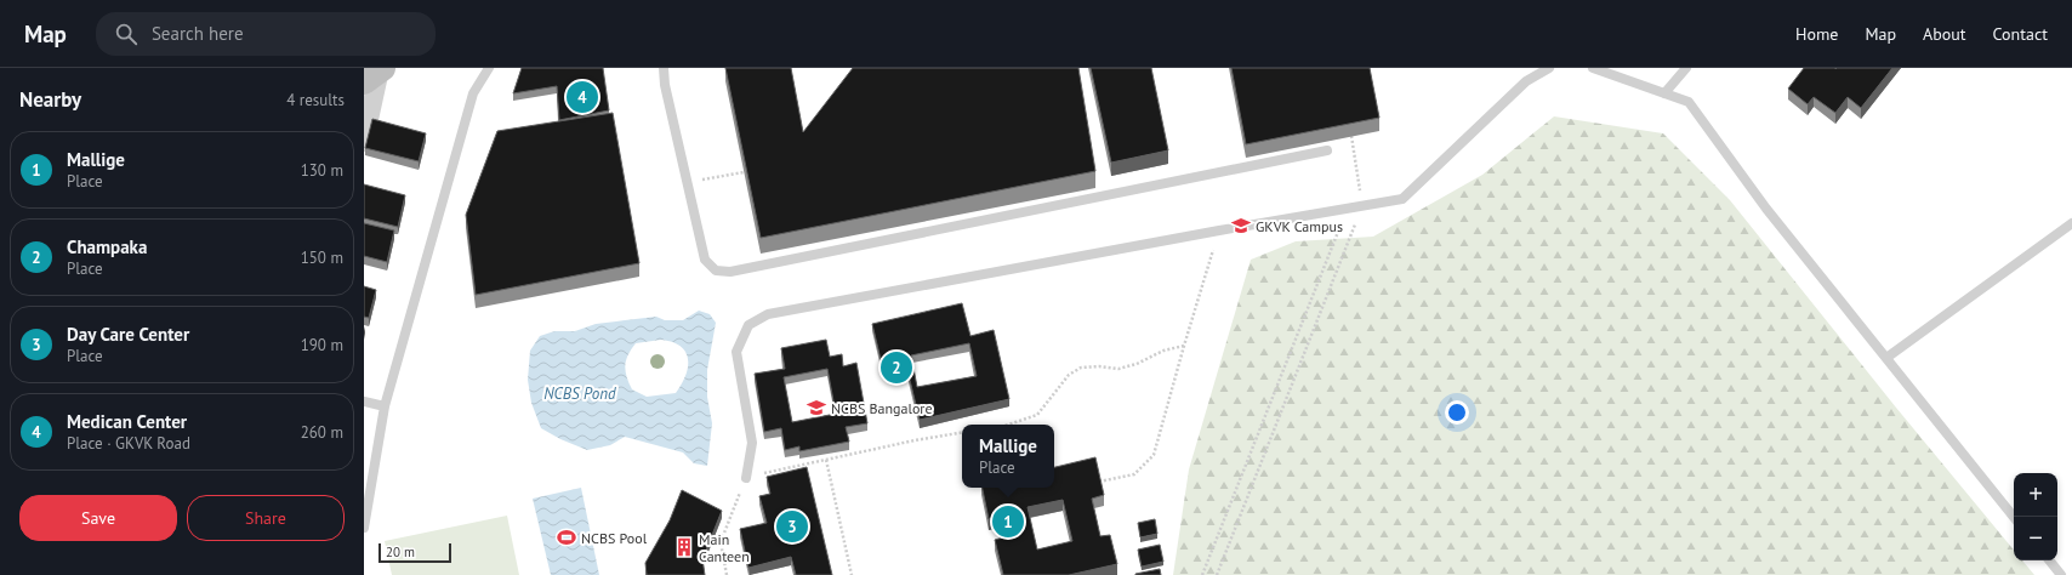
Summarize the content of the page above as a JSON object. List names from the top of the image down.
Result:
{
  "water": ["NCBS Pond"],
  "places": {
    "school or university": ["GKVK Campus", "NCBS Bangalore"],
    "sports": ["NCBS Pool"],
    "building": ["Main Canteen"]
  },
  "scale_bar": "20 m",
  "page": {
    "header": "Map",
    "search": "Search here",
    "nav": [
      "Home",
      "Map",
      "About",
      "Contact"
    ],
    "heading": ["Nearby", "4 results"],
    "pins": [
      "4",
      "2",
      "1",
      "3"
    ],
    "list": [
      {
        "mark": "1",
        "name": "Mallige",
        "note": "Place",
        "value": "130 m"
      },
      {
        "mark": "2",
        "name": "Champaka",
        "note": "Place",
        "value": "150 m"
      },
      {
        "mark": "3",
        "name": "Day Care Center",
        "note": "Place",
        "value": "190 m"
      },
      {
        "mark": "4",
        "name": "Medican Center",
        "note": "Place · GKVK Road",
        "value": "260 m"
      }
    ],
    "popup": ["Mallige", "Place"],
    "map_buttons": ["+", "−"],
    "buttons": ["Save", "Share"],
    "scale": "20 m"
  }
}
